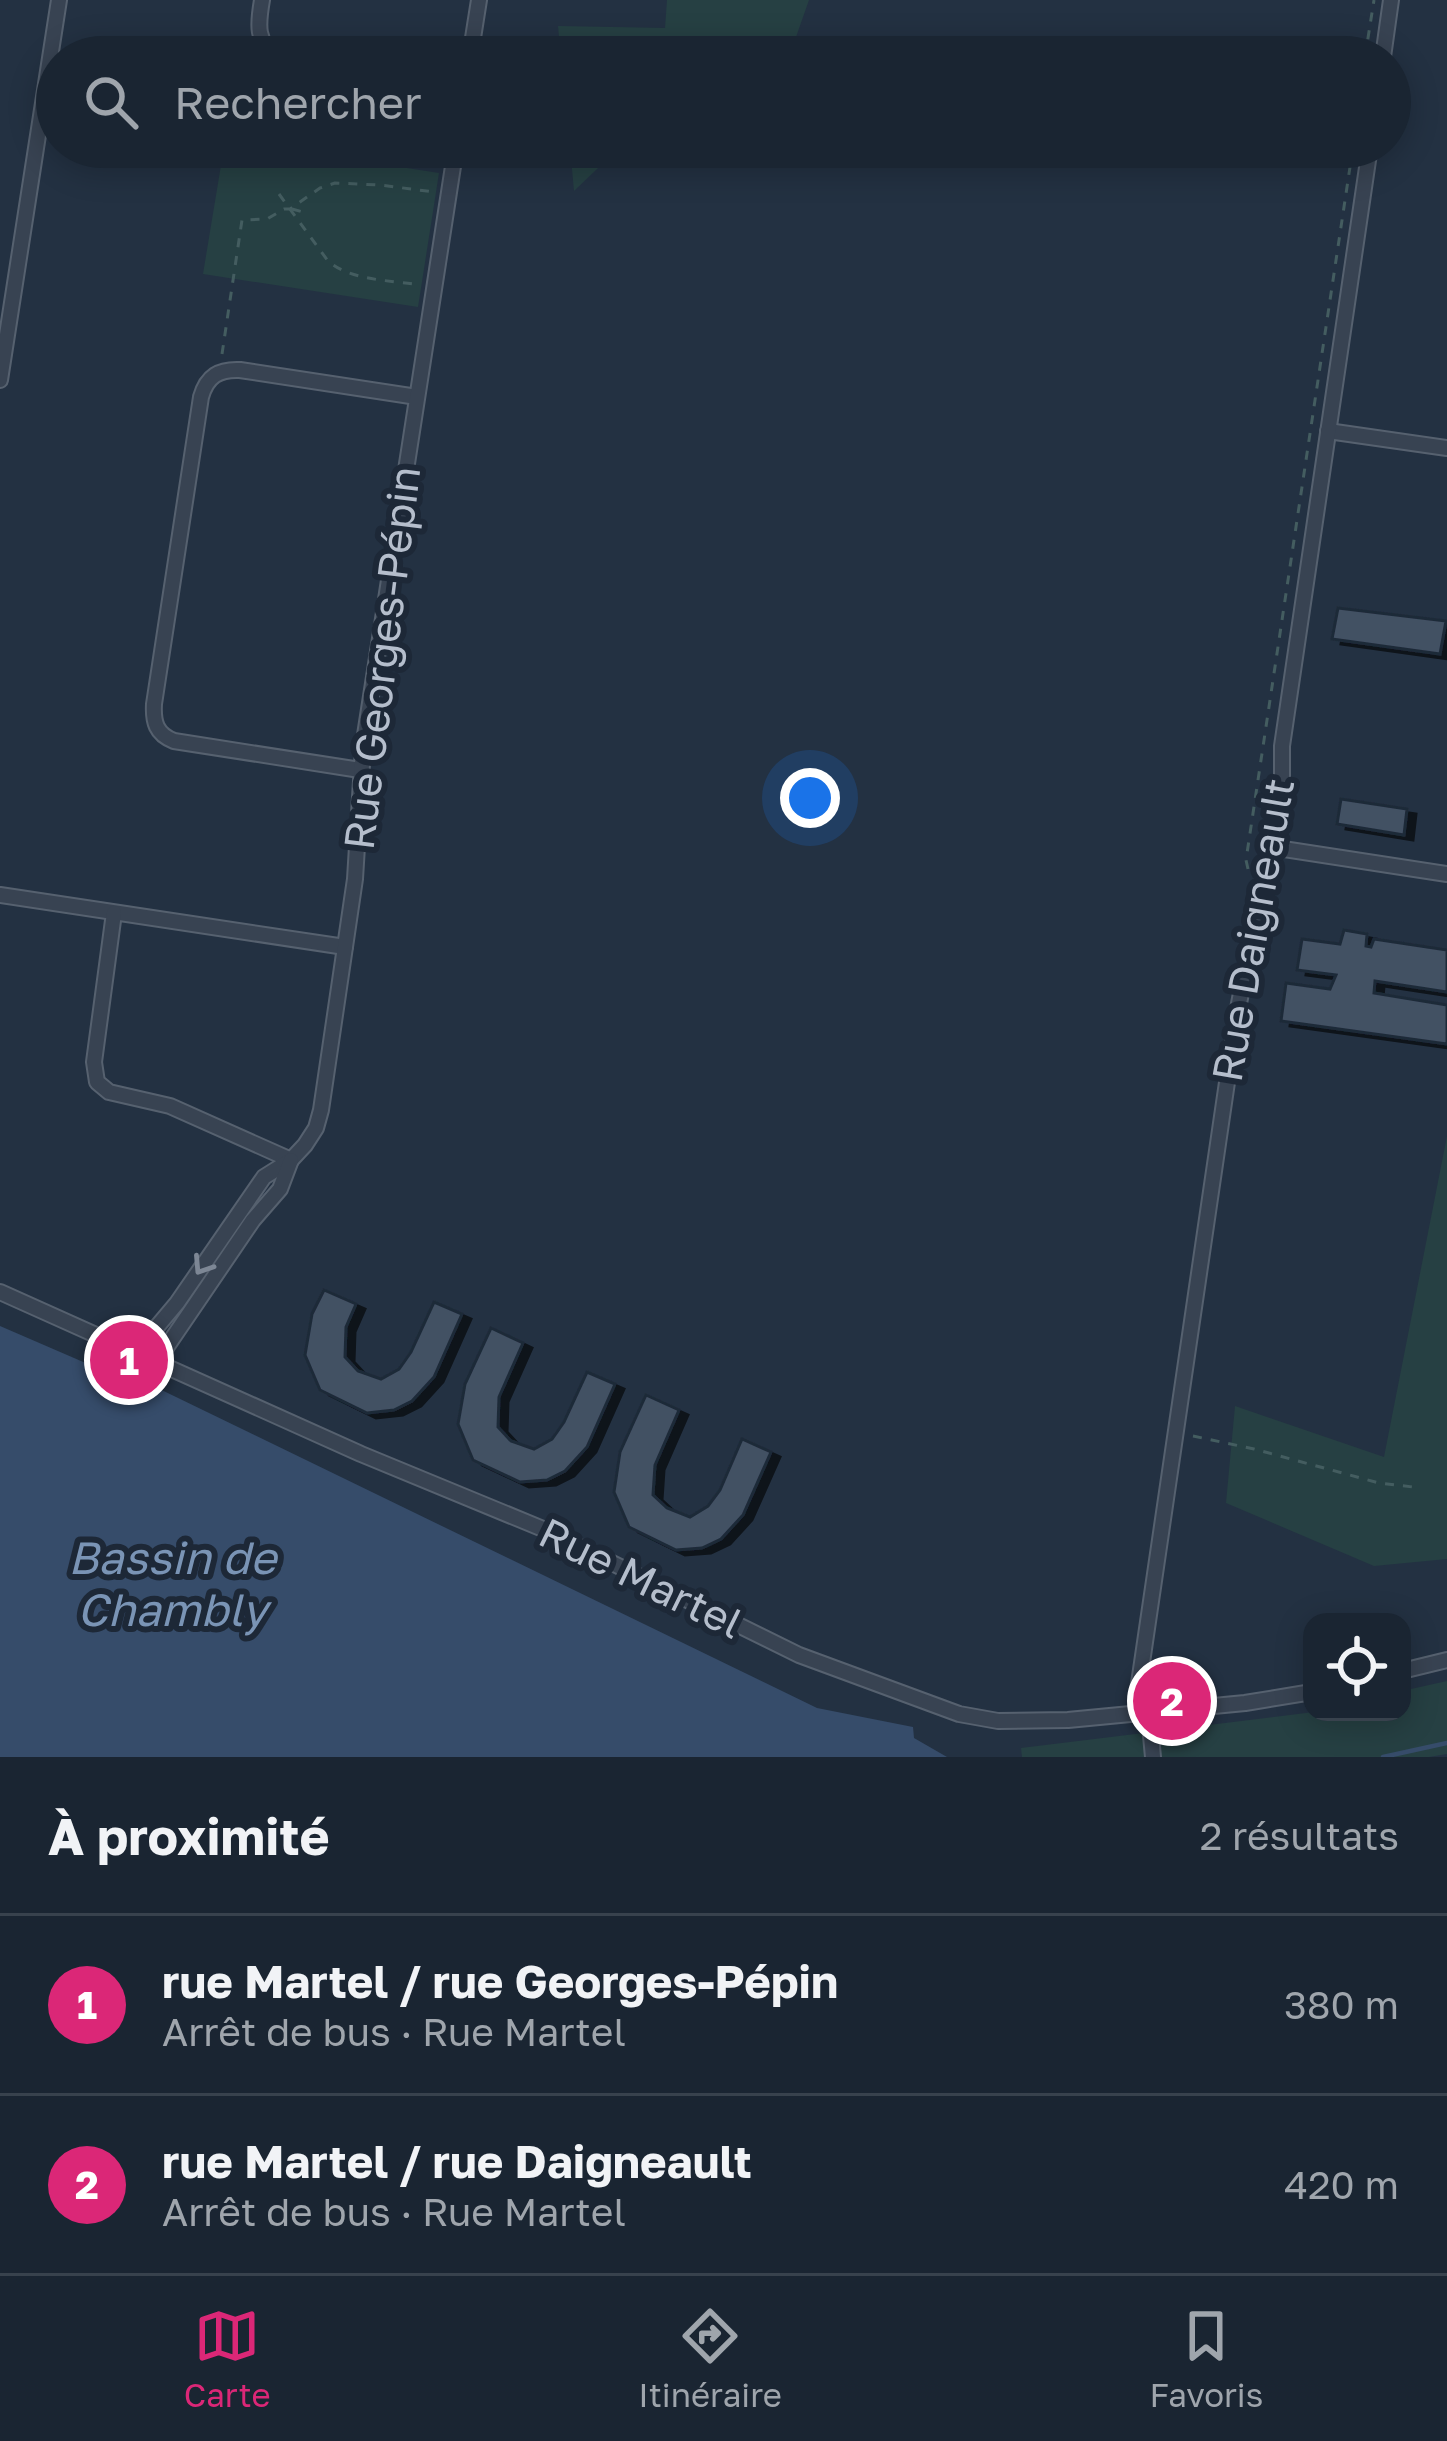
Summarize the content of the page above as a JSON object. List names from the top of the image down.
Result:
{
  "streets": {
    "street": ["Rue Georges-Pépin", "Rue Daigneault", "Rue Martel"]
  },
  "crossings": [
    ["Rue Georges-Pépin", "Rue Martel"],
    ["Rue Daigneault", "Rue Martel"]
  ],
  "water": ["Bassin de Chambly"],
  "page": {
    "search": "Rechercher",
    "pins": ["1", "2"],
    "heading": ["À proximité", "2 résultats"],
    "list": [
      {
        "mark": "1",
        "name": "rue Martel / rue Georges-Pépin",
        "note": "Arrêt de bus · Rue Martel",
        "value": "380 m"
      },
      {
        "mark": "2",
        "name": "rue Martel / rue Daigneault",
        "note": "Arrêt de bus · Rue Martel",
        "value": "420 m"
      }
    ],
    "nav": ["Carte", "Itinéraire", "Favoris"]
  }
}
